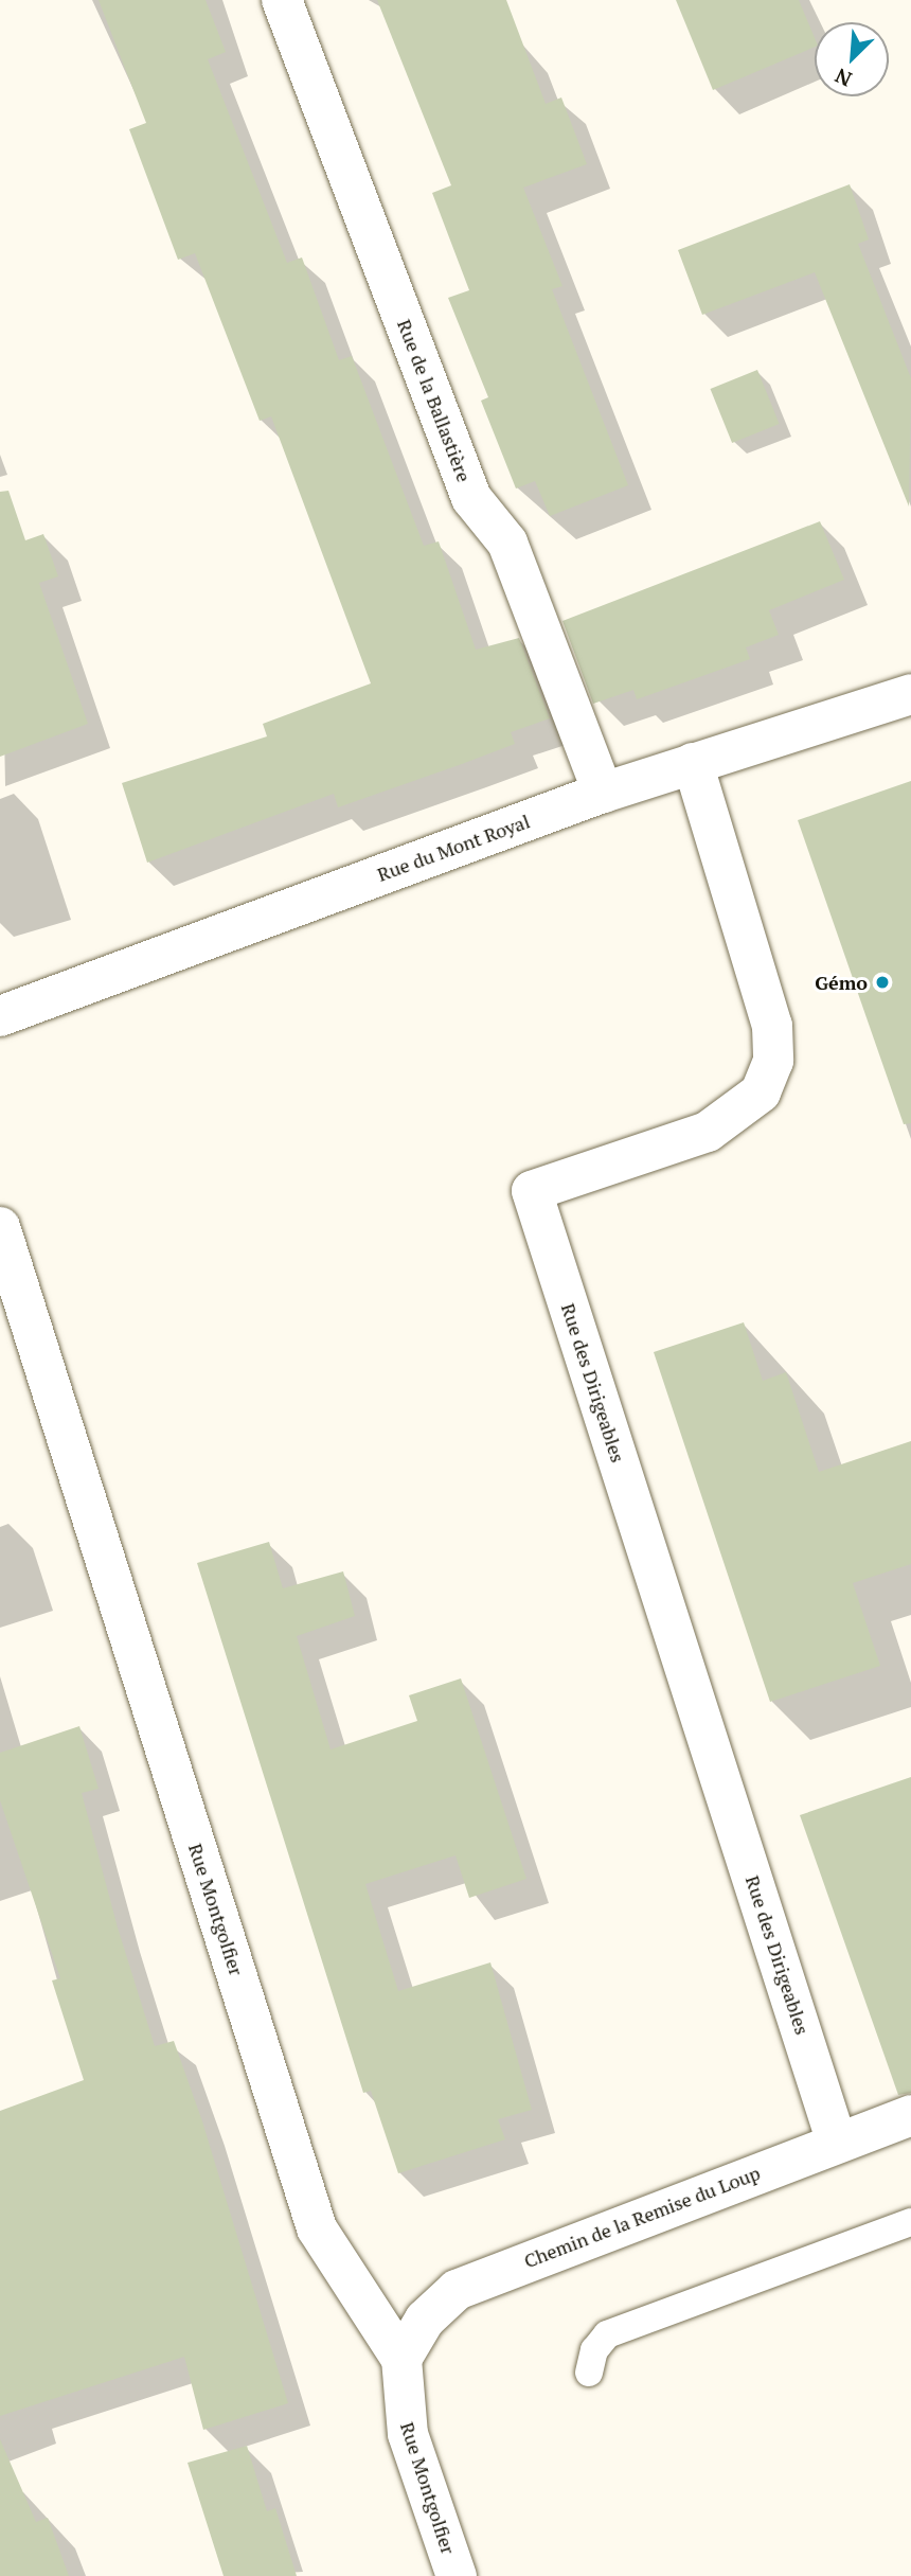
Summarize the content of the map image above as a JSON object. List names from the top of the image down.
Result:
{
  "streets": {
    "street": [
      "Rue de la Ballastière",
      "Rue du Mont Royal",
      "Rue des Dirigeables",
      "Rue Montgolfier",
      "Chemin de la Remise du Loup"
    ]
  },
  "crossings": [
    ["Rue de la Ballastière", "Rue du Mont Royal"],
    ["Rue du Mont Royal", "Rue des Dirigeables"],
    ["Rue des Dirigeables", "Chemin de la Remise du Loup"],
    ["Rue Montgolfier", "Chemin de la Remise du Loup"]
  ],
  "places": ["Gémo"],
  "north": "bottom left"
}
